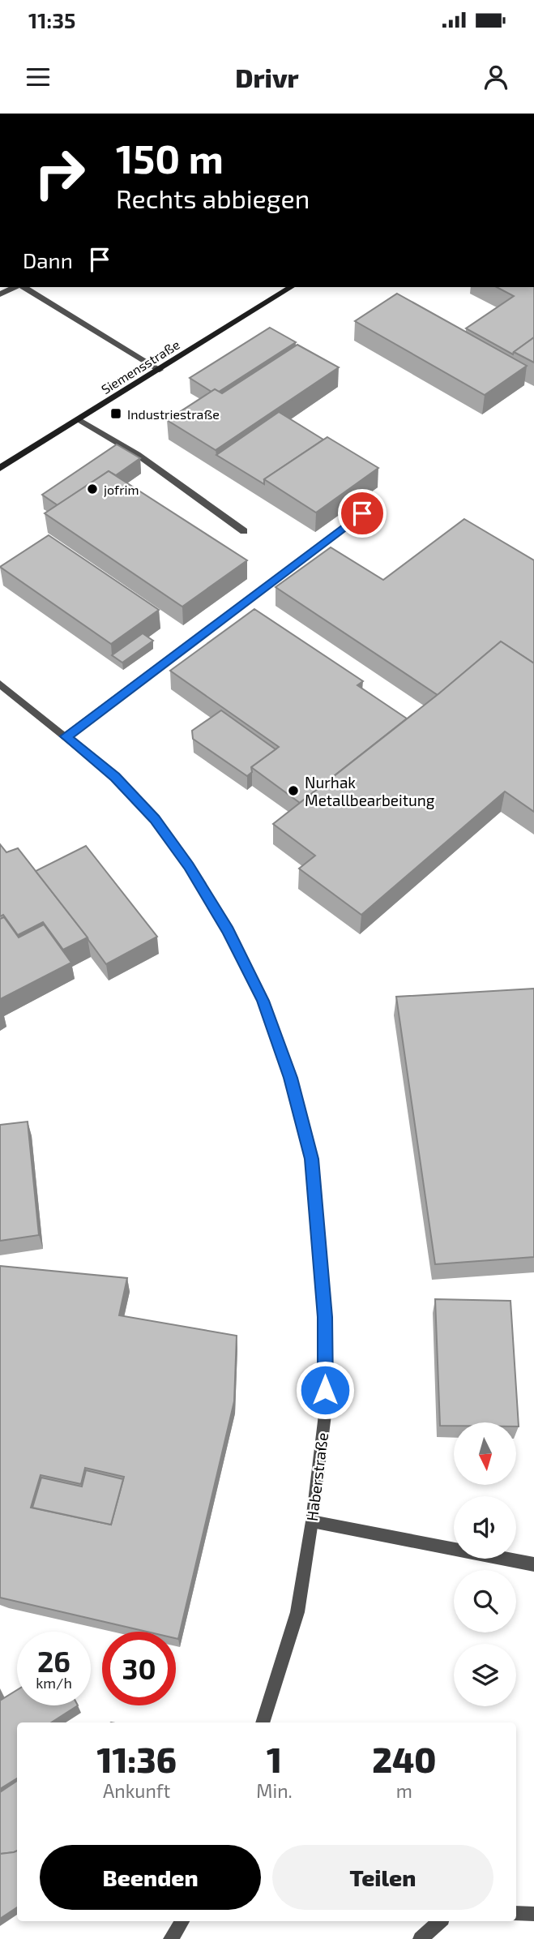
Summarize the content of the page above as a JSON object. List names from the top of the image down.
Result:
{
  "streets": {
    "street": ["Siemensstraße", "Haberstraße"]
  },
  "places": {
    "transit": ["Industriestraße"],
    "other": ["jofrim", "Nurhak Metallbearbeitung"]
  },
  "north": "bottom",
  "page": {
    "status": "11:35",
    "header": "Drivr",
    "turn": ["150 m", "Rechts abbiegen"],
    "then": "Dann",
    "speed": "26 km/h",
    "limit": "30",
    "eta": [
      "11:36",
      "Ankunft",
      "1",
      "Min.",
      "240",
      "m"
    ],
    "buttons": ["Beenden", "Teilen"]
  }
}
